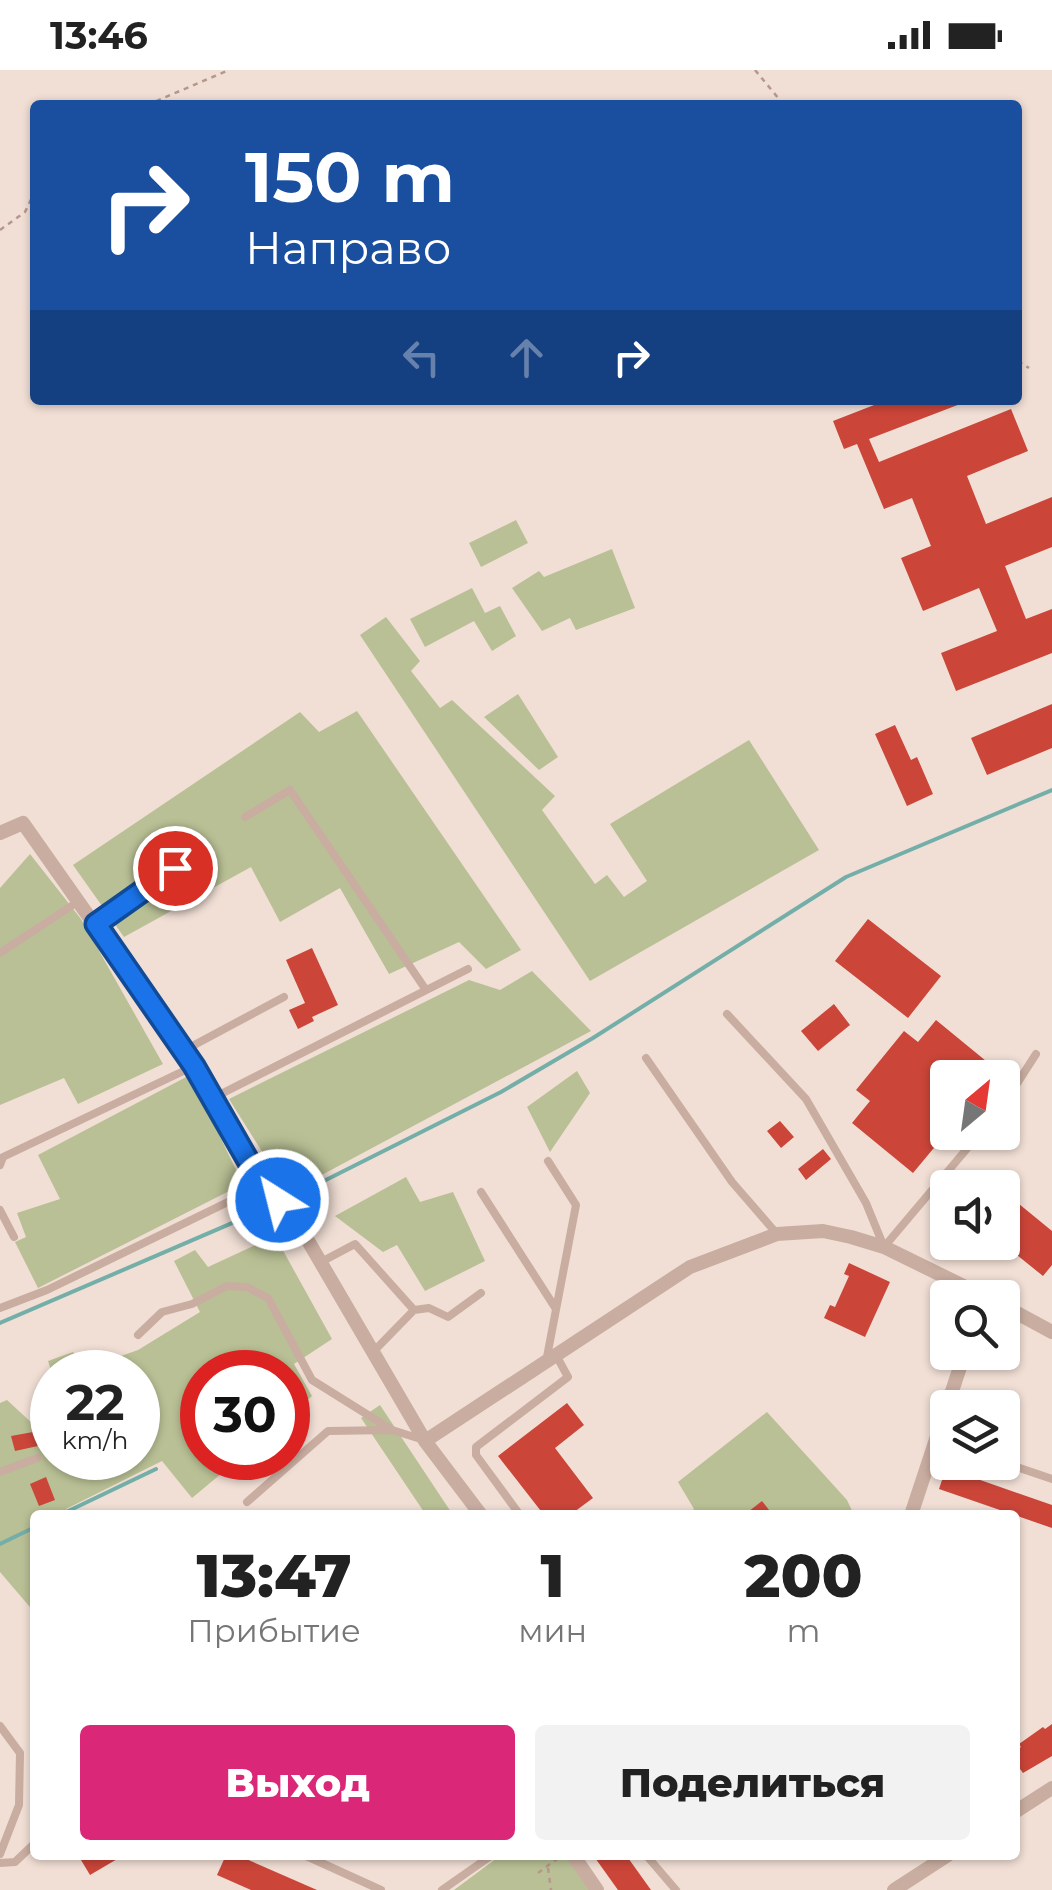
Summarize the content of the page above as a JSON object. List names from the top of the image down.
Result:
{
  "north": "top right",
  "page": {
    "status": "13:46",
    "turn": ["150 m", "Направо"],
    "speed": "22 km/h",
    "limit": "30",
    "eta": [
      "13:47",
      "Прибытие",
      "1",
      "мин",
      "200",
      "m"
    ],
    "buttons": ["Выход", "Поделиться"]
  }
}
